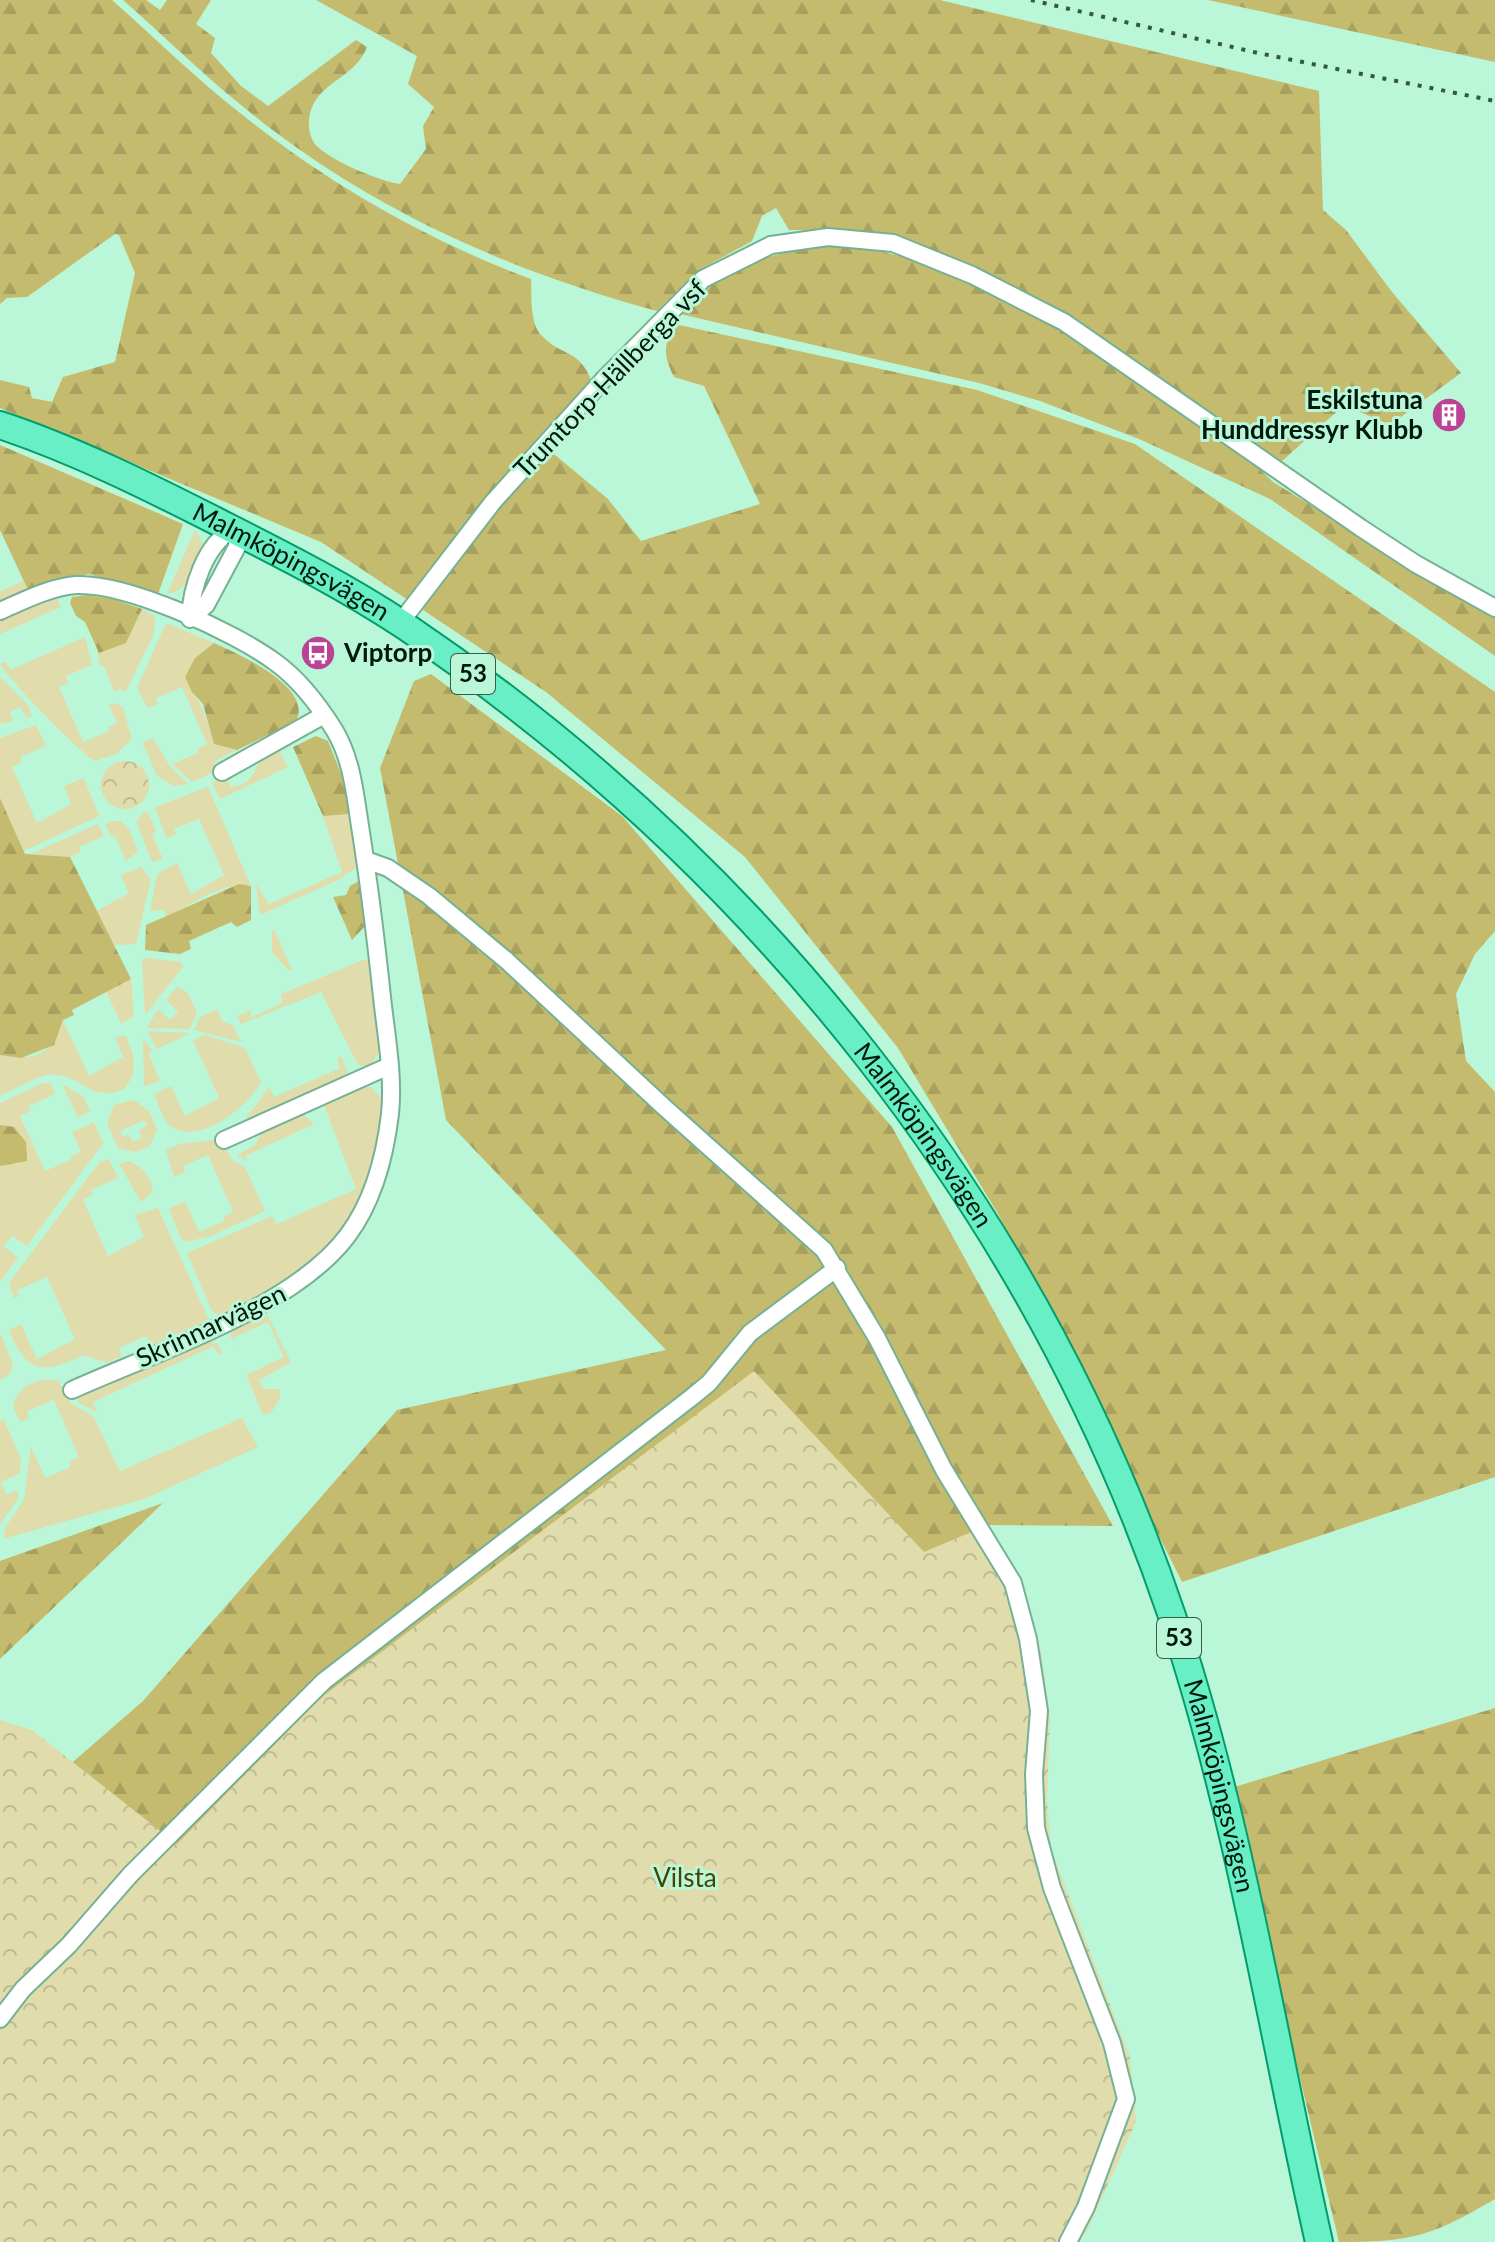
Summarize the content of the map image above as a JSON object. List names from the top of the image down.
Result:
{
  "streets": {
    "main road": ["Malmköpingsvägen", "53"],
    "street": ["Trumtorp-Hällberga vsf", "Skrinnarvägen"]
  },
  "crossings": [
    ["Trumtorp-Hällberga vsf", "Malmköpingsvägen"]
  ],
  "parks": ["Vilsta"],
  "places": {
    "building": ["Eskilstuna Hunddressyr Klubb"],
    "bus stop": ["Viptorp"]
  }
}
